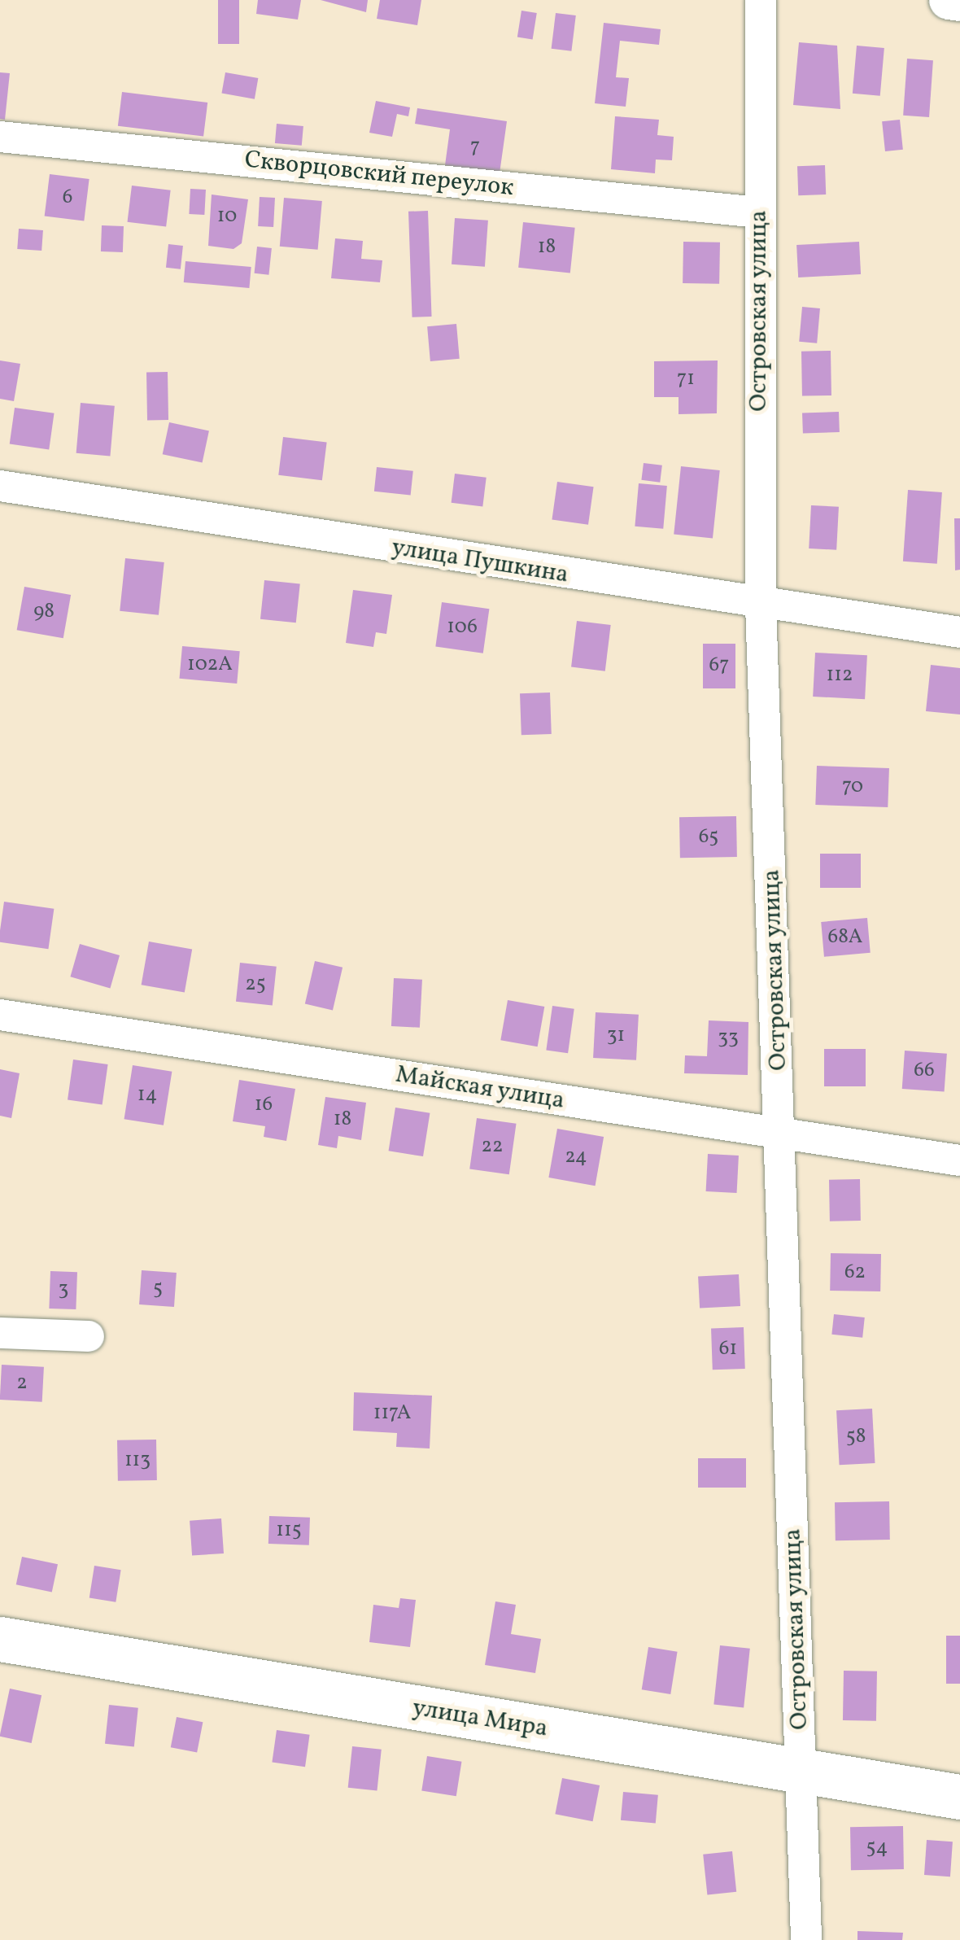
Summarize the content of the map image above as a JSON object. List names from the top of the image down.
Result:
{
  "streets": {
    "main road": ["улица Мира"],
    "street": [
      "Скворцовский переулок",
      "Островская улица",
      "улица Пушкина",
      "Майская улица"
    ]
  },
  "crossings": [
    ["Скворцовский переулок", "Островская улица"],
    ["Островская улица", "улица Пушкина"],
    ["Островская улица", "Майская улица"],
    ["Островская улица", "улица Мира"]
  ],
  "house_numbers": [
    "7",
    "6",
    "10",
    "18",
    "71",
    "98",
    "106",
    "102А",
    "67",
    "112",
    "70",
    "65",
    "68А",
    "25",
    "31",
    "33",
    "66",
    "14",
    "16",
    "18",
    "22",
    "24",
    "62",
    "5",
    "3",
    "61",
    "2",
    "117А",
    "58",
    "113",
    "115",
    "54"
  ]
}
